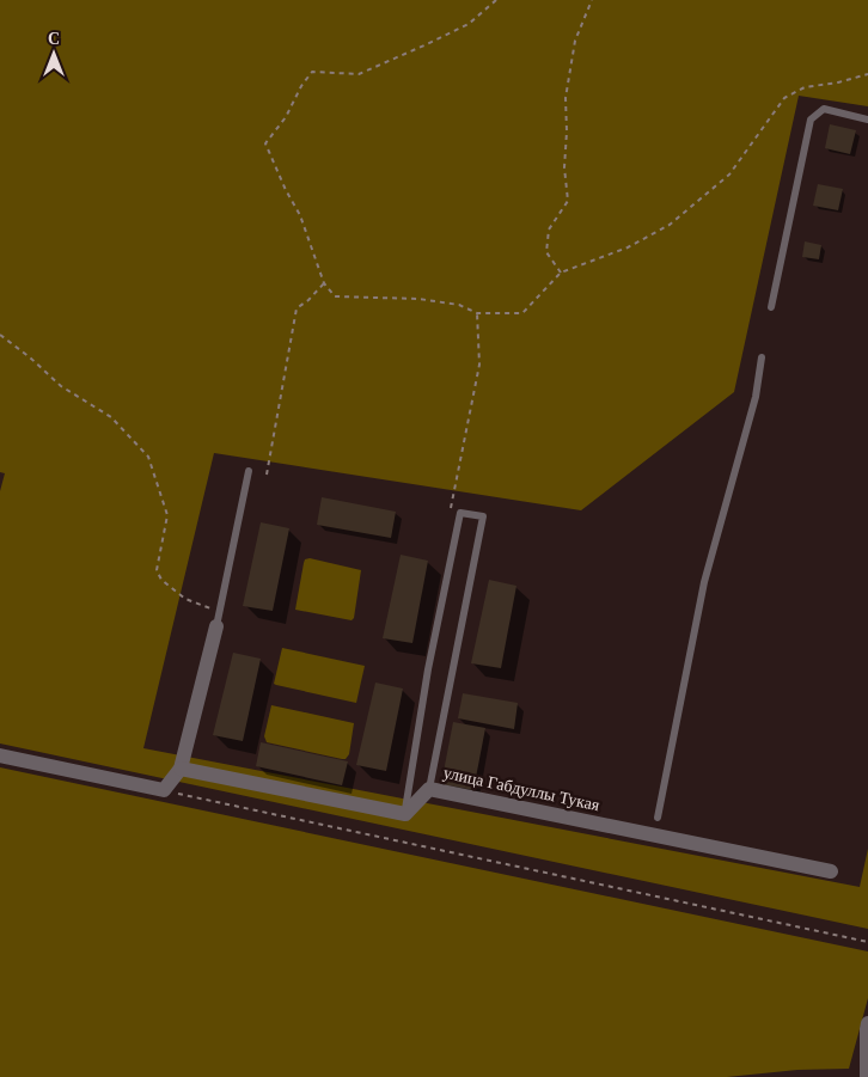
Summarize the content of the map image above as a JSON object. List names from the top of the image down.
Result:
{
  "streets": {
    "street": ["улица Габдуллы Тукая"]
  },
  "north": "top"
}
